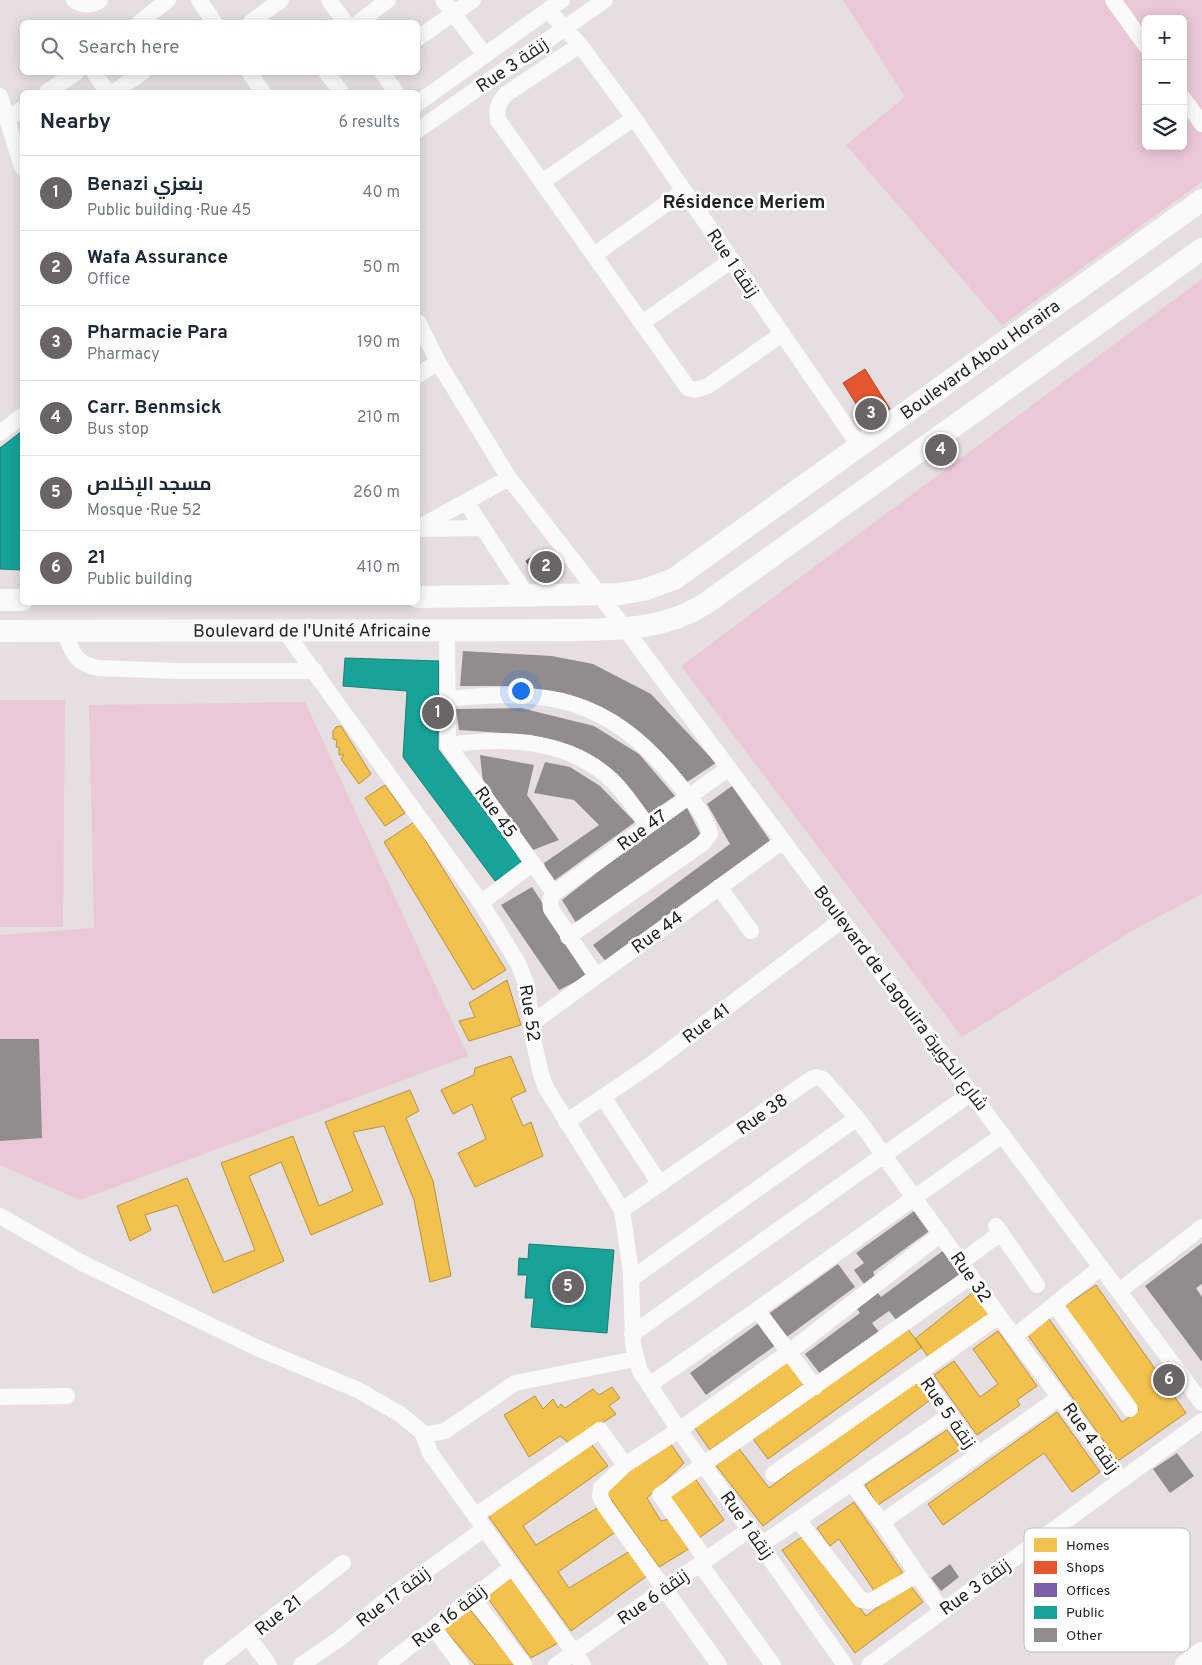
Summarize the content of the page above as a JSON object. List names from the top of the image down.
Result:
{
  "streets": {
    "main road": ["Boulevard Abou Horaira", "Boulevard de l'Unité Africaine"],
    "street": [
      "Rue 3 زنقة",
      "Rue 1 زنقة",
      "Rue 45",
      "Rue 47",
      "Rue 44",
      "Boulevard de Lagouira شارع الكويرة",
      "Rue 52",
      "Rue 41",
      "Rue 38",
      "Rue 32",
      "Rue 5 زنقة",
      "Rue 4 زنقة",
      "Rue 17 زنقة",
      "Rue 6 زنقة",
      "Rue 21",
      "Rue 16 زنقة"
    ]
  },
  "crossings": [
    ["Rue 3 زنقة", "Rue 1 زنقة"],
    ["Rue 3 زنقة", "Rue 4 زنقة"],
    ["Rue 1 زنقة", "Boulevard Abou Horaira"],
    ["Rue 1 زنقة", "Rue 52"],
    ["Rue 1 زنقة", "Rue 6 زنقة"],
    ["Boulevard Abou Horaira", "Boulevard de l'Unité Africaine"],
    ["Boulevard Abou Horaira", "Boulevard de Lagouira شارع الكويرة"],
    ["Boulevard de l'Unité Africaine", "Boulevard de Lagouira شارع الكويرة"],
    ["Boulevard de l'Unité Africaine", "Rue 52"],
    ["Rue 45", "Rue 47"],
    ["Rue 47", "Boulevard de Lagouira شارع الكويرة"],
    ["Rue 44", "Boulevard de Lagouira شارع الكويرة"],
    ["Rue 44", "Rue 52"],
    ["Boulevard de Lagouira شارع الكويرة", "Rue 41"],
    ["Rue 52", "Rue 41"],
    ["Rue 52", "Rue 38"],
    ["Rue 38", "Rue 32"],
    ["Rue 32", "Rue 4 زنقة"]
  ],
  "districts": ["Résidence Meriem"],
  "legend": [
    "Homes",
    "Shops",
    "Offices",
    "Public",
    "Other"
  ],
  "page": {
    "map_buttons": ["+", "−"],
    "search": "Search here",
    "heading": ["Nearby", "6 results"],
    "list": [
      {
        "mark": "1",
        "name": "Benazi بنعزي",
        "note": "Public building · Rue 45",
        "value": "40 m"
      },
      {
        "mark": "2",
        "name": "Wafa Assurance",
        "note": "Office",
        "value": "50 m"
      },
      {
        "mark": "3",
        "name": "Pharmacie Para",
        "note": "Pharmacy",
        "value": "190 m"
      },
      {
        "mark": "4",
        "name": "Carr. Benmsick",
        "note": "Bus stop",
        "value": "210 m"
      },
      {
        "mark": "5",
        "name": "مسجد الإخلاص",
        "note": "Mosque · Rue 52",
        "value": "260 m"
      },
      {
        "mark": "6",
        "name": "21",
        "note": "Public building",
        "value": "410 m"
      }
    ],
    "pins": [
      "3",
      "4",
      "2",
      "1",
      "5",
      "6"
    ]
  }
}
